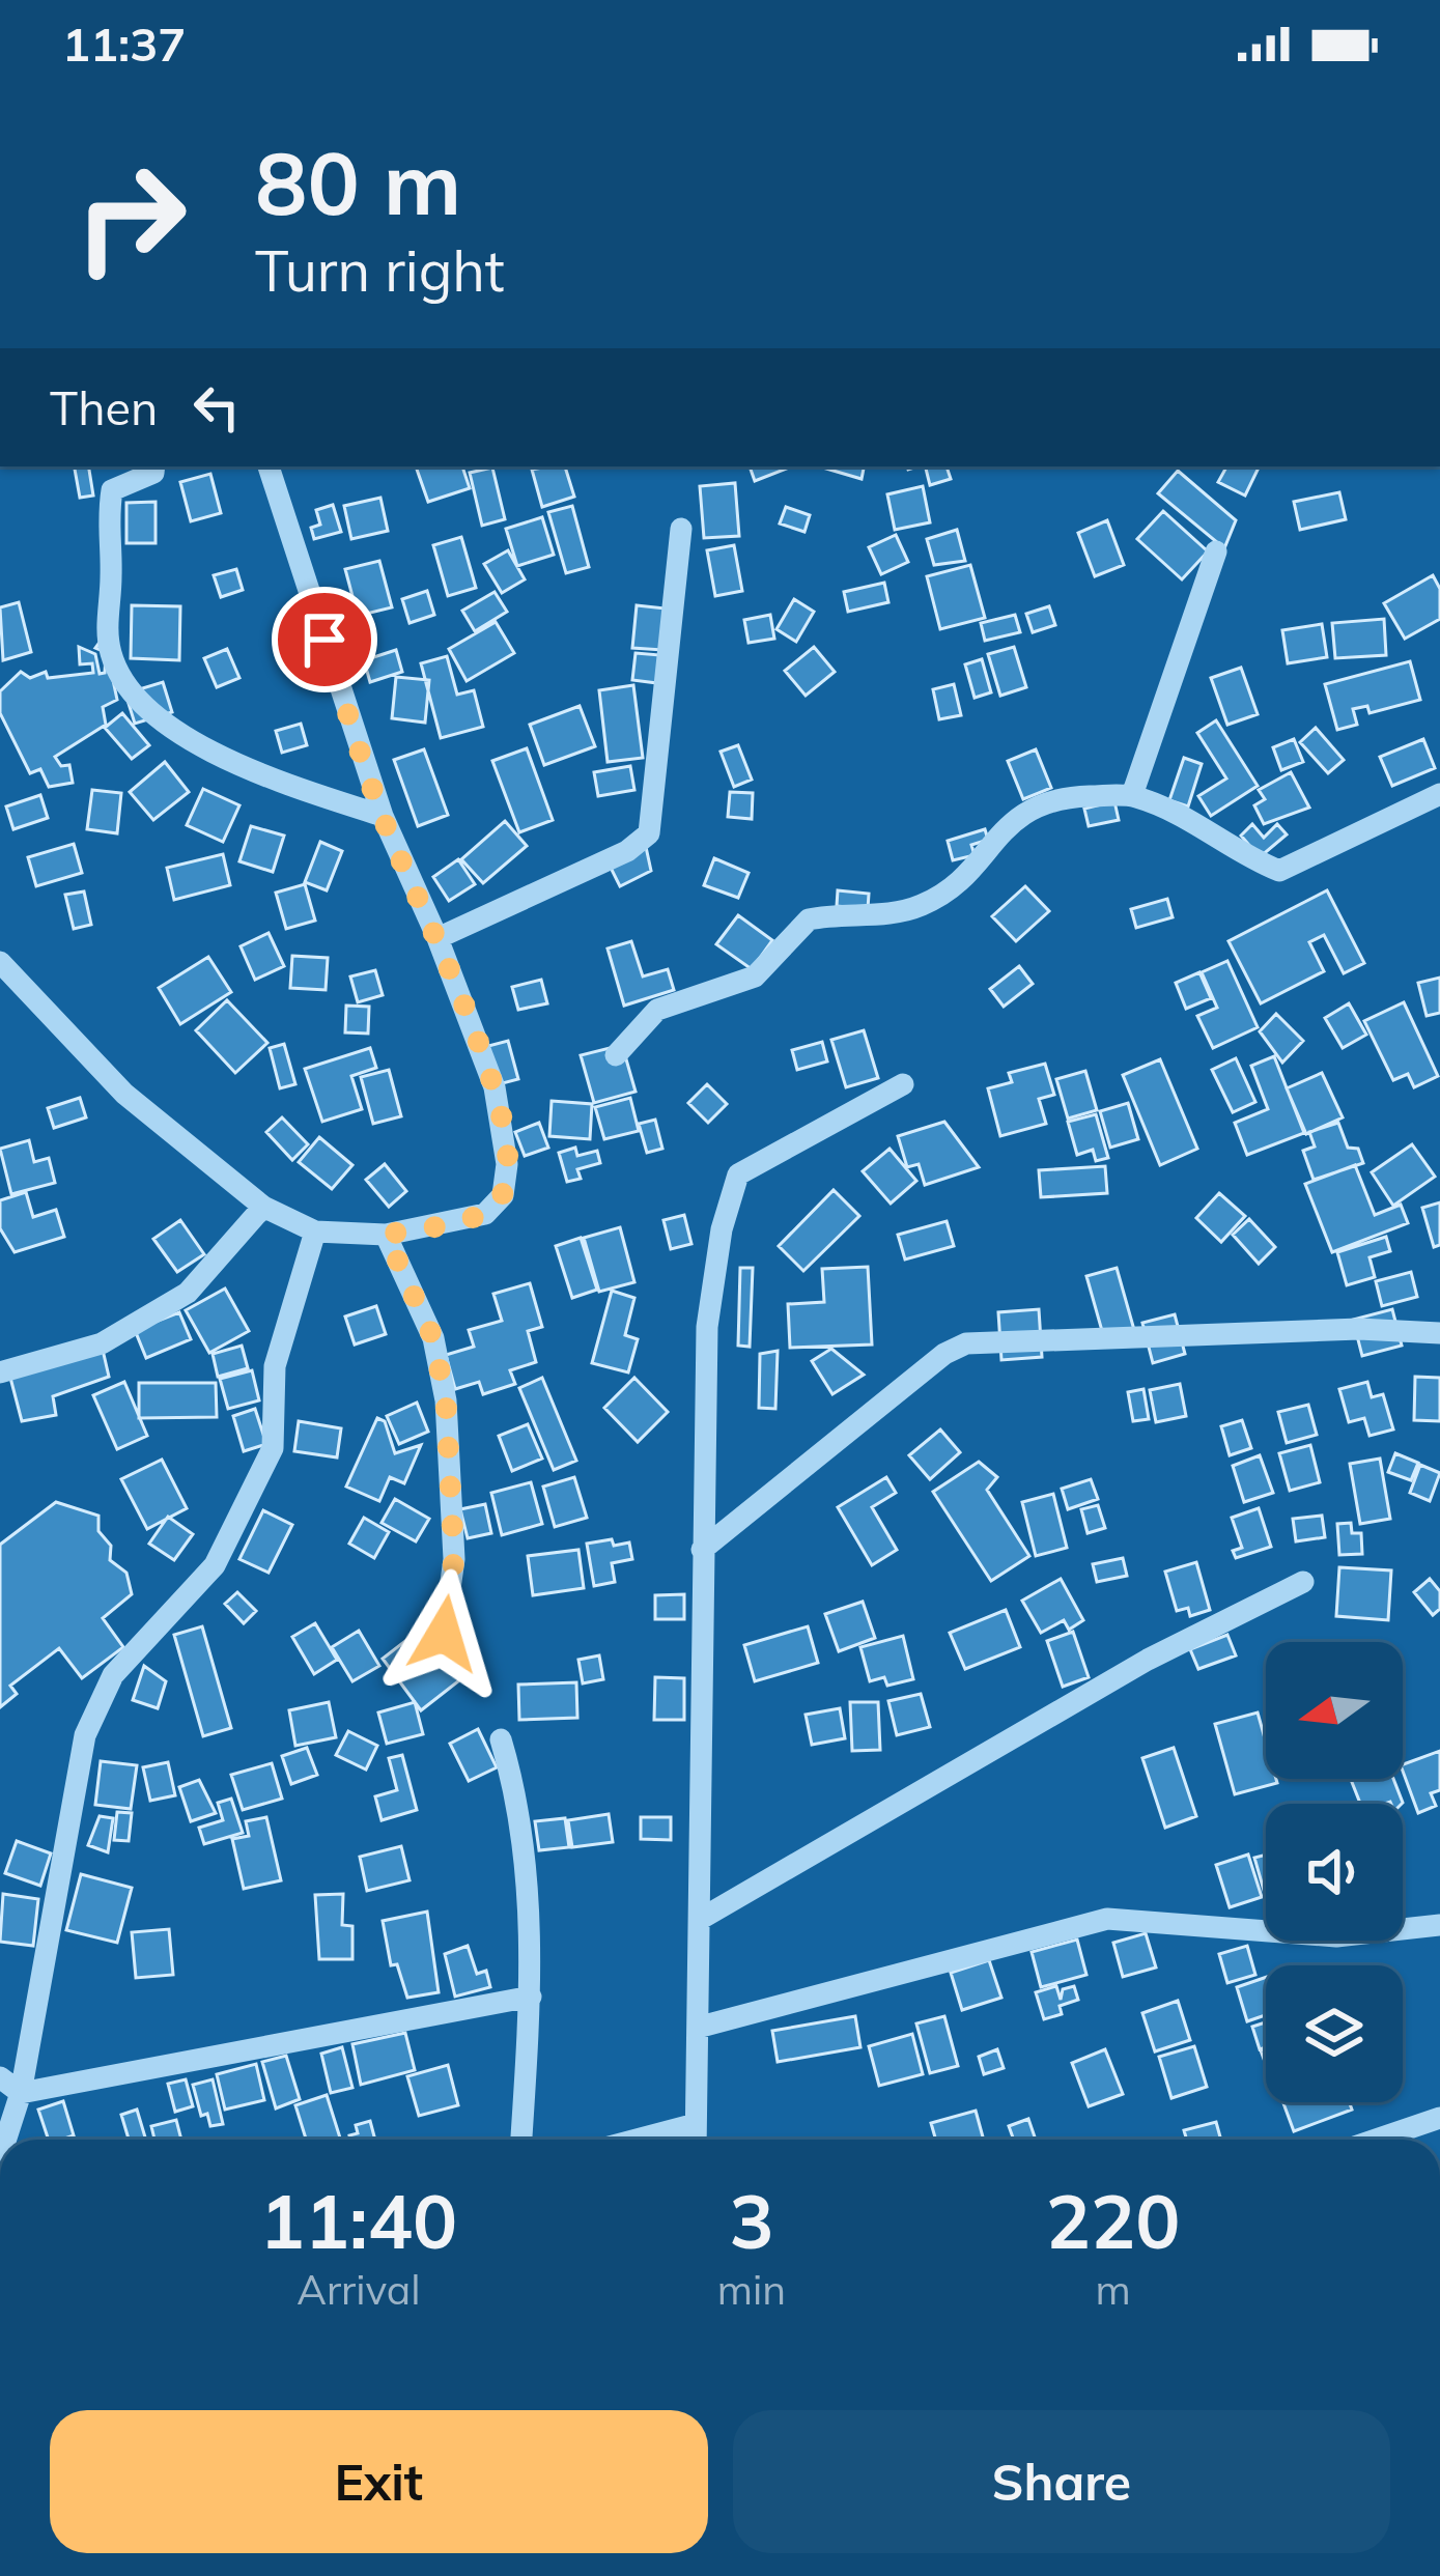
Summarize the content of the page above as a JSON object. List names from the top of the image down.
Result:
{
  "north": "left",
  "page": {
    "status": "11:37",
    "turn": ["80 m", "Turn right"],
    "then": "Then",
    "eta": [
      "11:40",
      "Arrival",
      "3",
      "min",
      "220",
      "m"
    ],
    "buttons": ["Exit", "Share"]
  }
}
